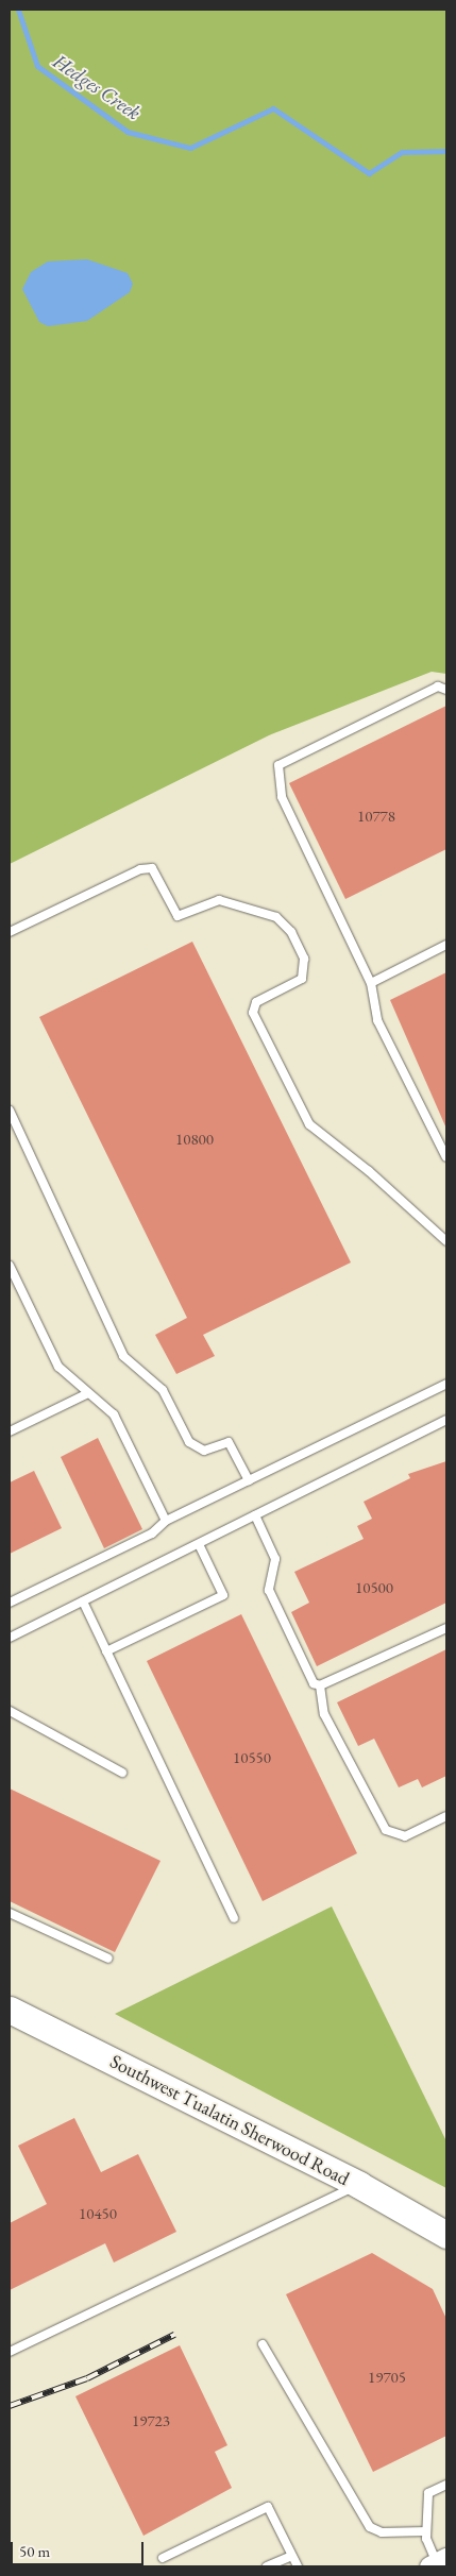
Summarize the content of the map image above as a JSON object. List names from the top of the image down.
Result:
{
  "streets": {
    "highway": ["Southwest Tualatin Sherwood Road"]
  },
  "water": ["Hedges Creek"],
  "house_numbers": [
    "10778",
    "10800",
    "10500",
    "10550",
    "10450",
    "19705",
    "19723"
  ],
  "scale_bar": "50 m"
}
